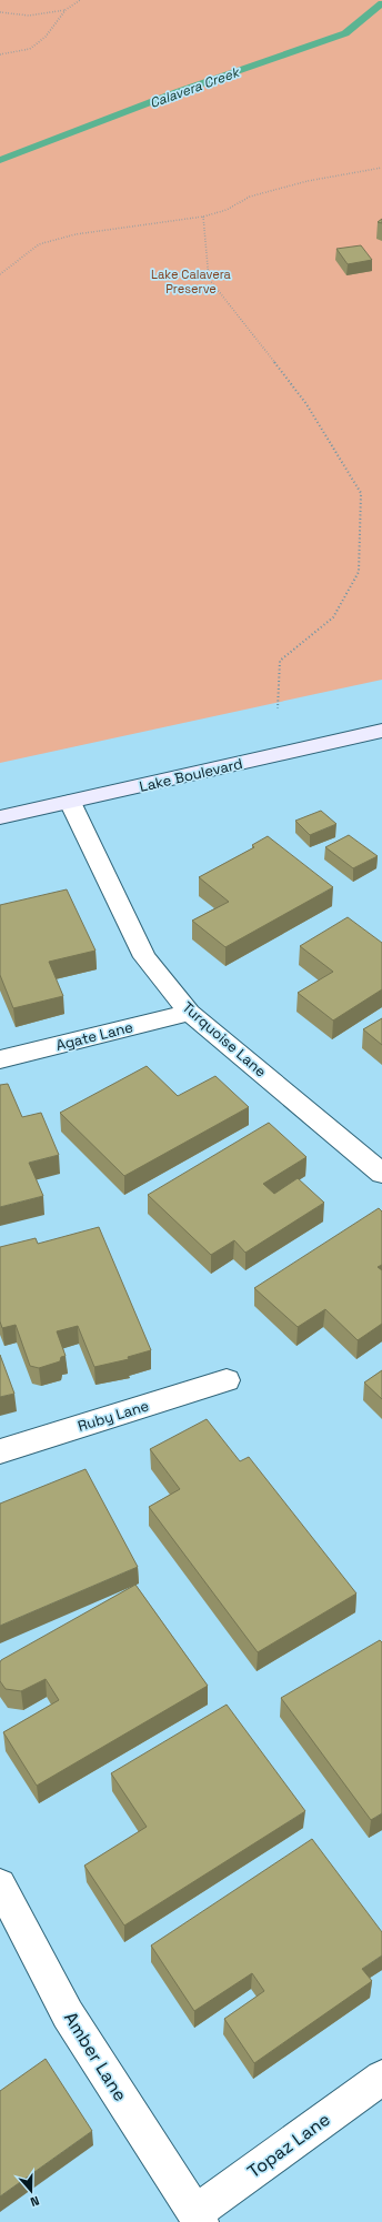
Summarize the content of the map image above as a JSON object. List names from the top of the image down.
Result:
{
  "streets": {
    "main road": ["Lake Boulevard"],
    "street": [
      "Agate Lane",
      "Turquoise Lane",
      "Ruby Lane",
      "Amber Lane",
      "Topaz Lane"
    ]
  },
  "crossings": [
    ["Lake Boulevard", "Turquoise Lane"],
    ["Agate Lane", "Turquoise Lane"],
    ["Amber Lane", "Topaz Lane"]
  ],
  "water": ["Calavera Creek"],
  "parks": ["Lake Calavera Preserve"],
  "north": "bottom"
}
